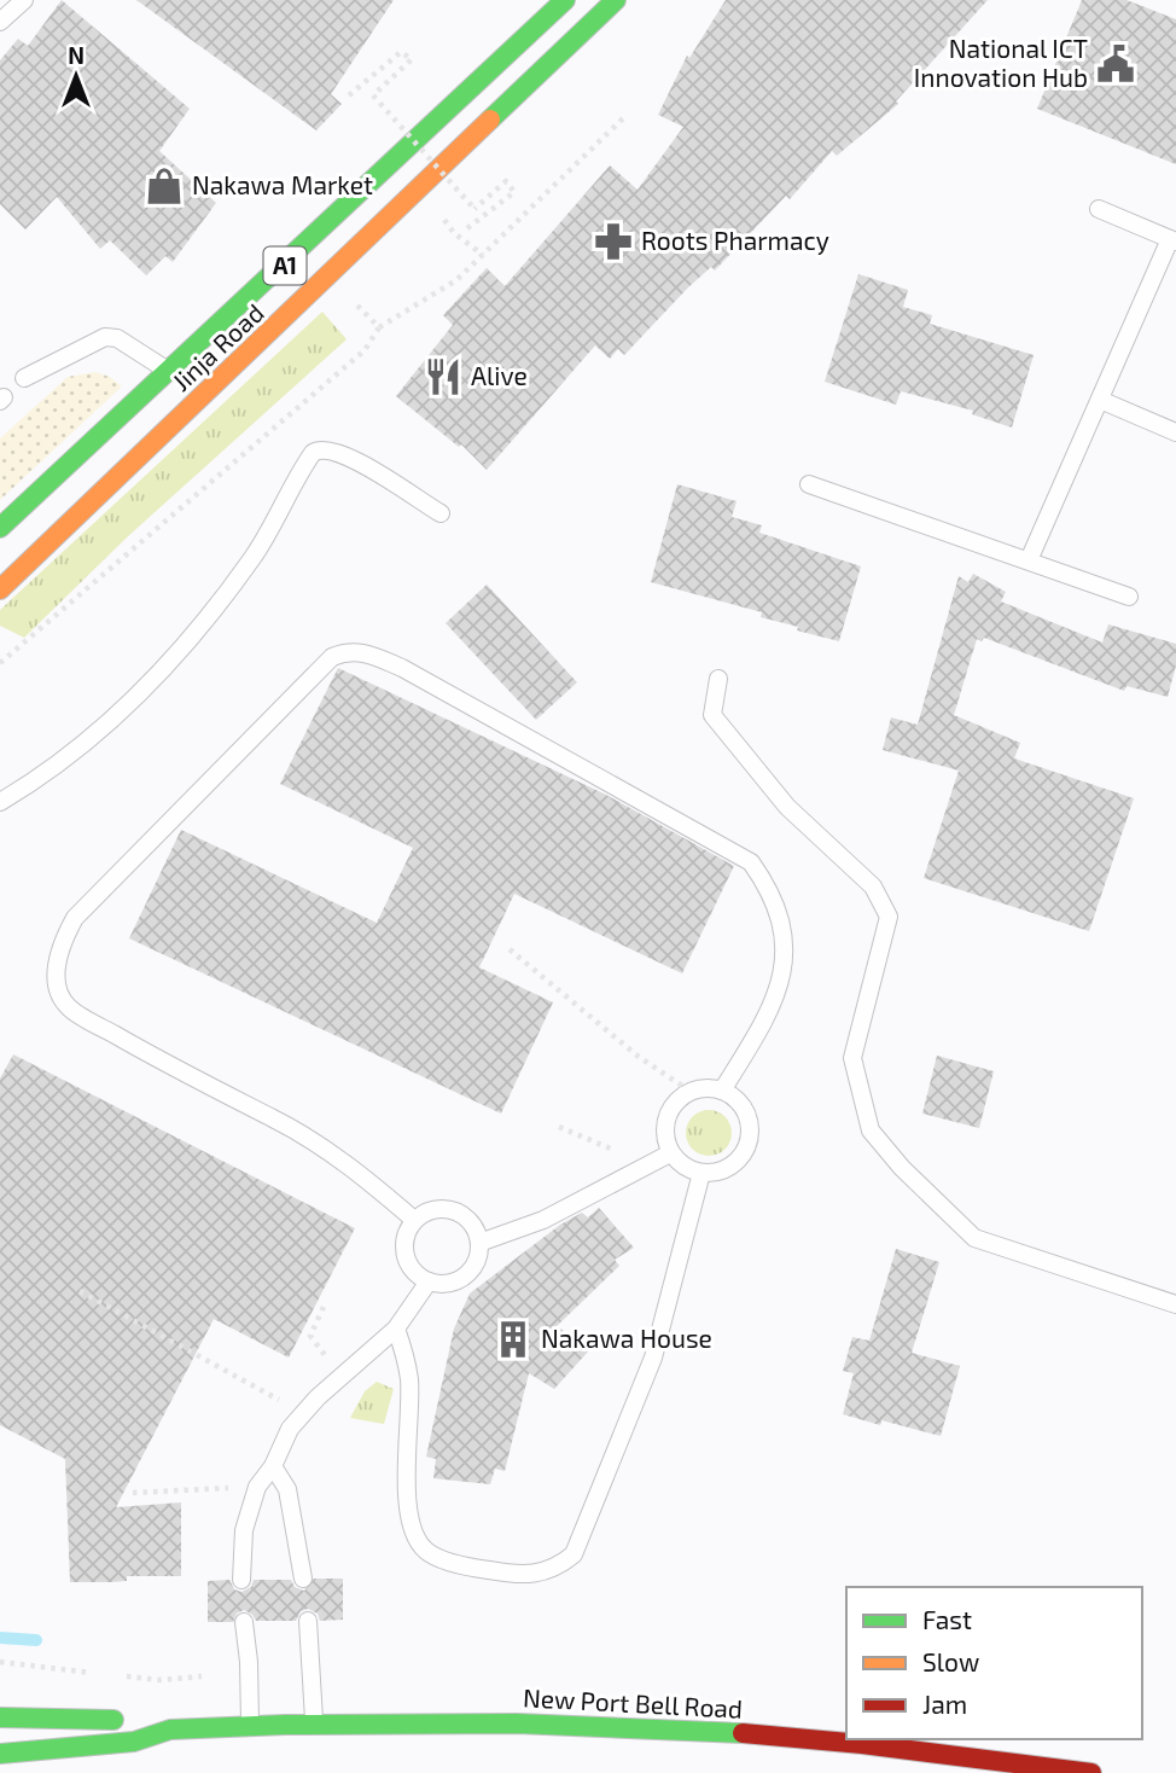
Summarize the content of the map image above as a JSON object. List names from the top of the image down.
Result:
{
  "streets": {
    "main road": ["A1", "Jinja Road", "New Port Bell Road"]
  },
  "places": {
    "public building": ["National ICT Innovation Hub"],
    "shop": ["Nakawa Market"],
    "pharmacy": ["Roots Pharmacy"],
    "restaurant": ["Alive"],
    "building": ["Nakawa House"]
  },
  "legend": ["Fast", "Slow", "Jam"],
  "north": "top"
}
